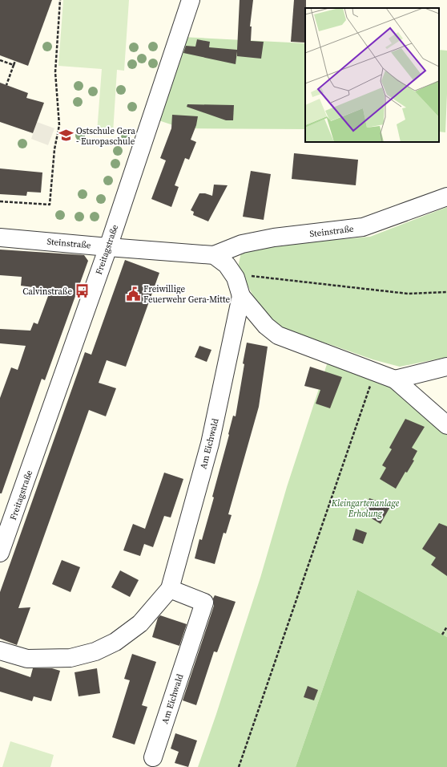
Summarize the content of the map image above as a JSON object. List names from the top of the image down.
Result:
{
  "streets": {
    "street": ["Steinstraße", "Freitagstraße", "Am Eichwald"]
  },
  "crossings": [
    ["Steinstraße", "Freitagstraße"]
  ],
  "parks": ["Kleingartenanlage Erholung"],
  "places": {
    "school or university": ["Ostschule Gera - Europaschule"],
    "bus stop": ["Calvinstraße"],
    "public building": ["Freiwillige Feuerwehr Gera-Mitte"]
  }
}
